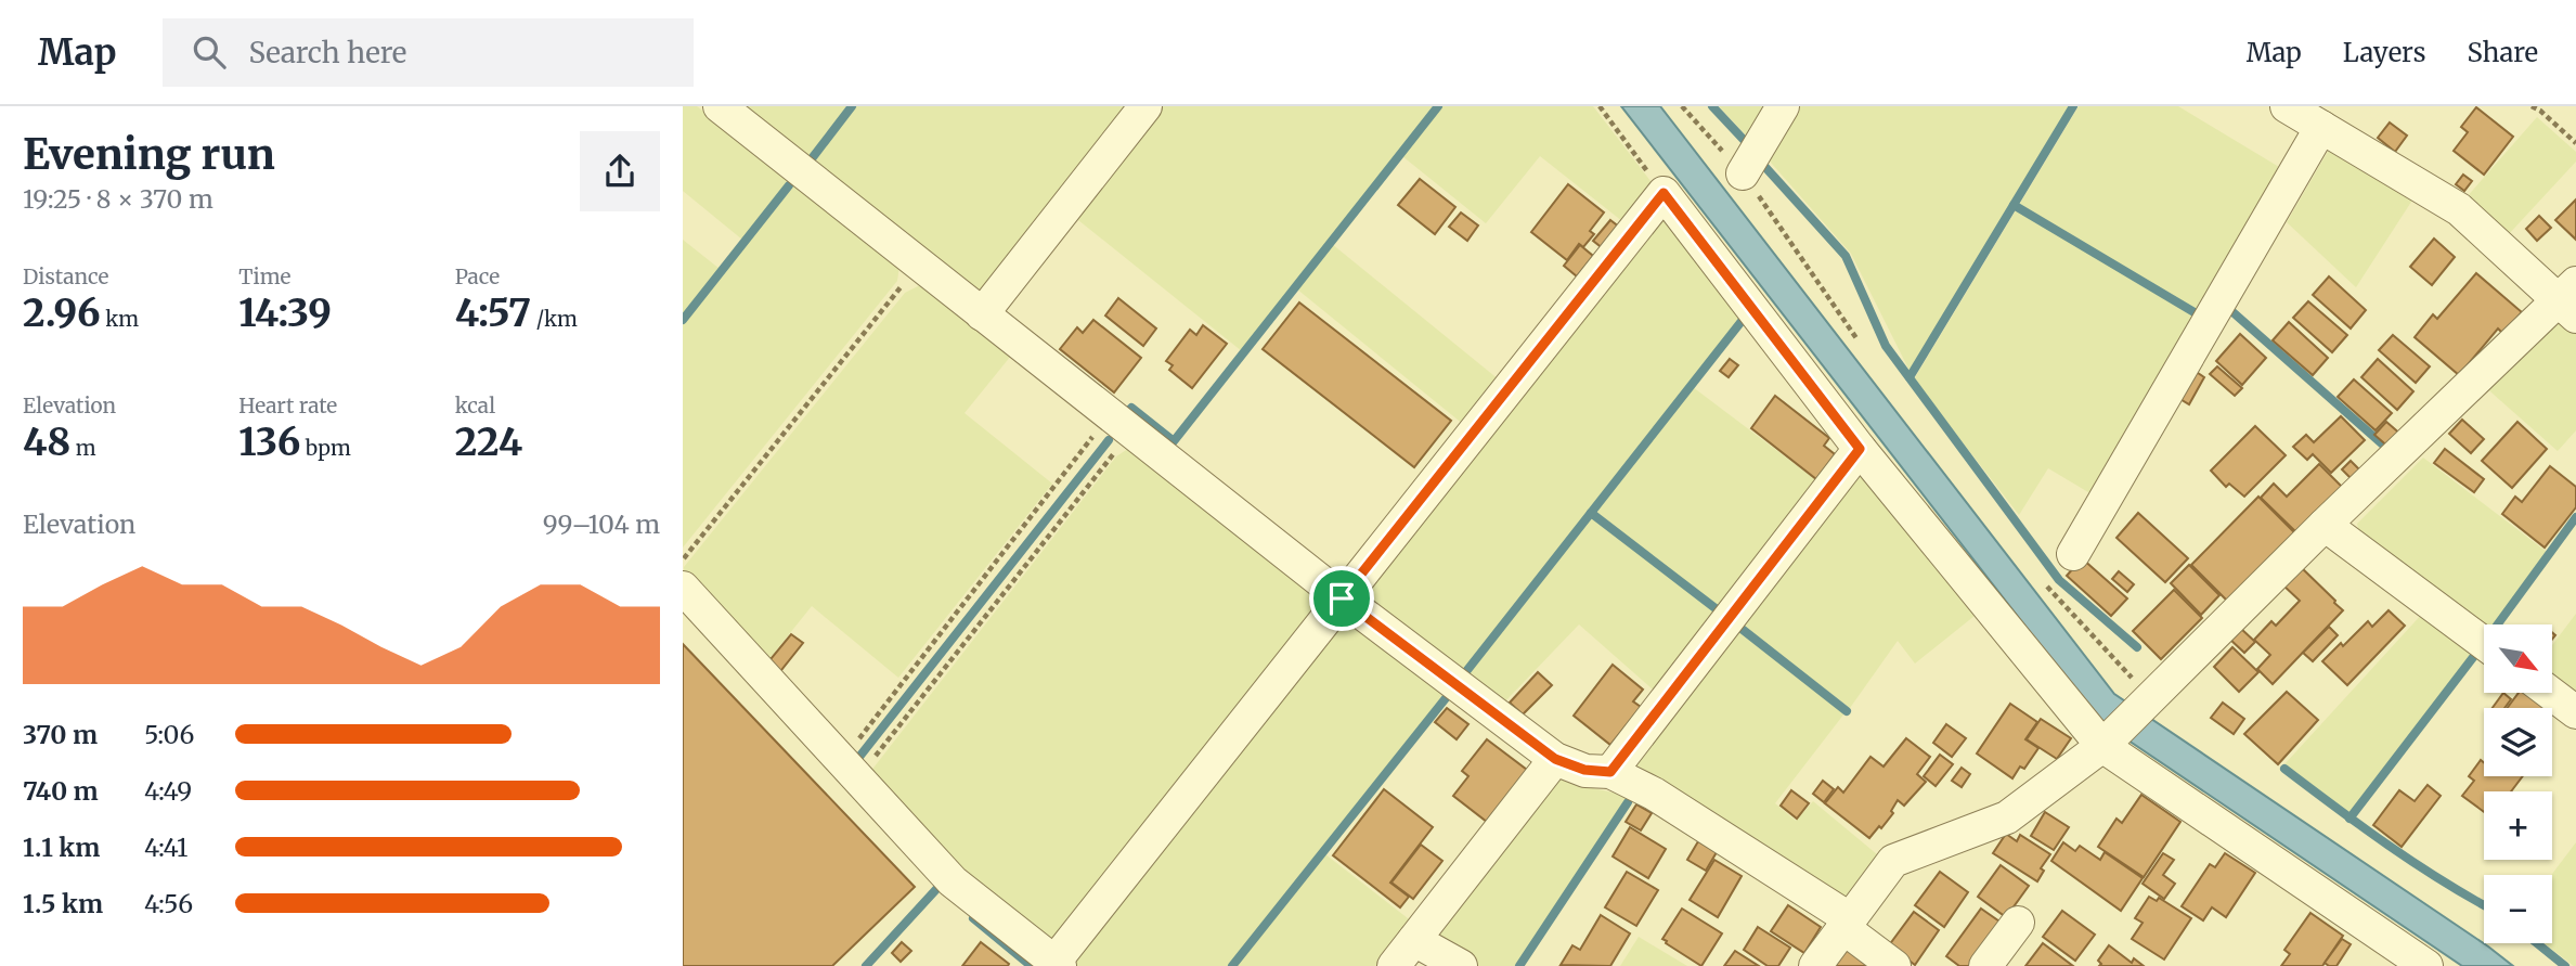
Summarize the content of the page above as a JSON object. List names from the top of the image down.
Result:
{
  "north": "bottom right",
  "page": {
    "header": "Map",
    "search": "Search here",
    "nav": ["Map", "Layers", "Share"],
    "heading": ["Evening run", "19:25 · 8 × 370 m"],
    "stats": [
      ["Distance", "2.96 km"],
      ["Time", "14:39"],
      ["Pace", "4:57 /km"],
      ["Elevation", "48 m"],
      ["Heart rate", "136 bpm"],
      ["kcal", "224"]
    ],
    "chart": ["Elevation", "99–104 m"],
    "map_buttons": ["+", "−"],
    "list": [
      {
        "name": "370 m",
        "note": "5:06"
      },
      {
        "name": "740 m",
        "note": "4:49"
      },
      {
        "name": "1.1 km",
        "note": "4:41"
      },
      {
        "name": "1.5 km",
        "note": "4:56"
      }
    ]
  }
}
